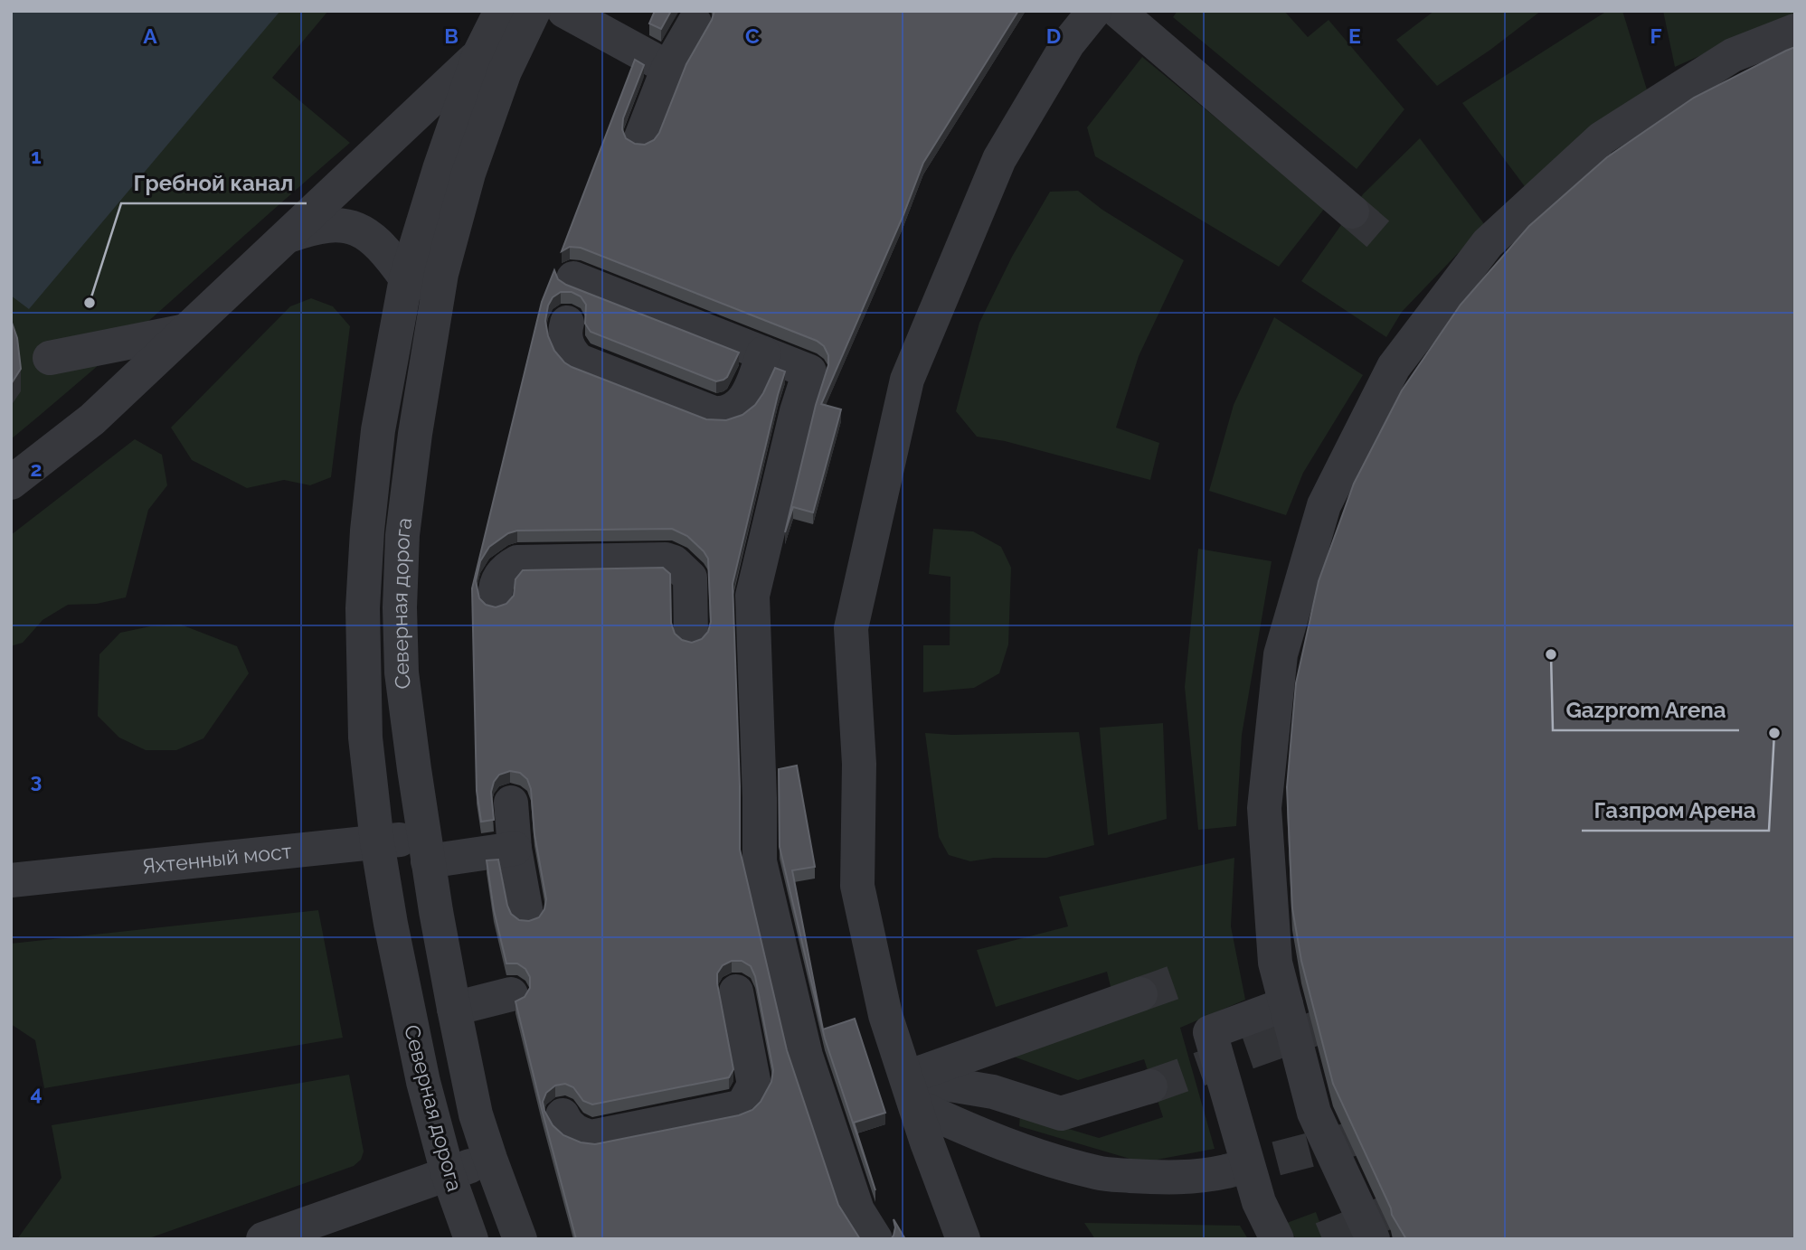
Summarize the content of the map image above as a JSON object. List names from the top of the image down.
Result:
{
  "streets": {
    "street": ["Северная дорога", "Яхтенный мост"]
  },
  "crossings": [
    ["Северная дорога", "Яхтенный мост"]
  ],
  "places": ["Гребной канал", "Gazprom Arena", "Газпром Арена"],
  "grid": {
    "columns": [
      "A",
      "B",
      "C",
      "D",
      "E",
      "F"
    ],
    "rows": [
      "1",
      "2",
      "3",
      "4"
    ]
  }
}
